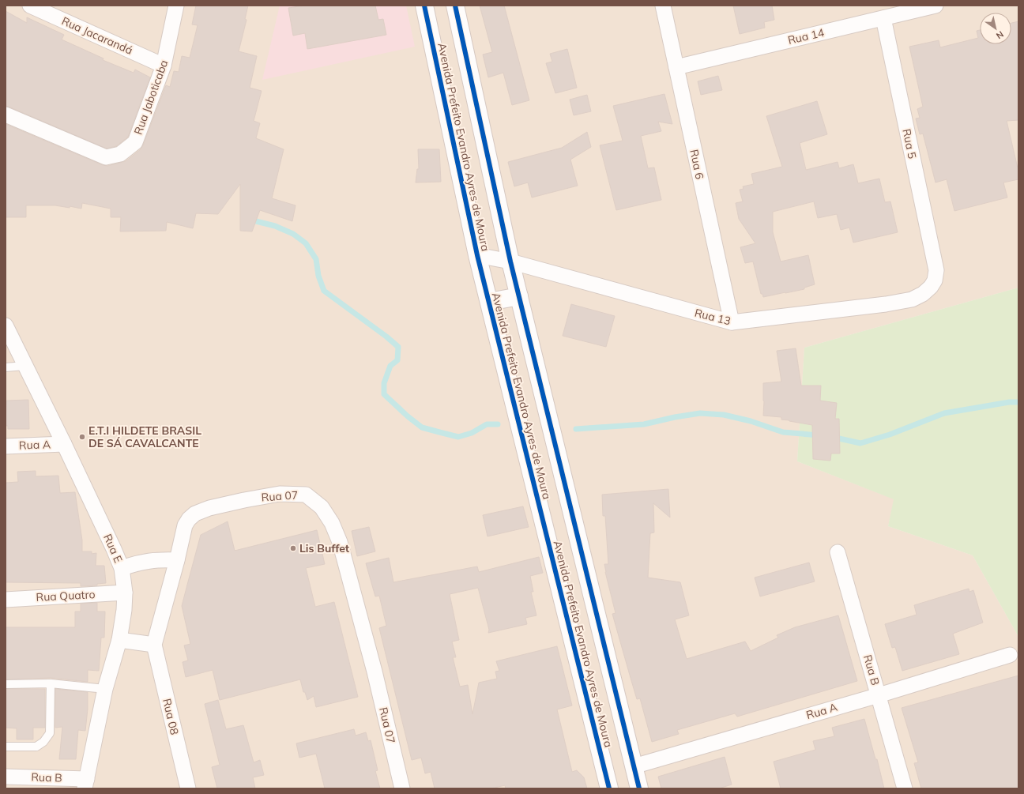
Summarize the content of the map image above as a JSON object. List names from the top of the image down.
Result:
{
  "streets": {
    "street": [
      "Rua Jacarandá",
      "Rua 14",
      "Rua Jaboticaba",
      "Rua 5",
      "Avenida Prefeito Evandro Ayres de Moura",
      "Rua 6",
      "Rua 13",
      "Rua A",
      "Rua 07",
      "Rua E",
      "Rua Quatro",
      "Rua B",
      "Rua 08"
    ]
  },
  "crossings": [
    ["Rua Jacarandá", "Rua Jaboticaba"],
    ["Rua 14", "Rua 5"],
    ["Rua 14", "Rua 6"],
    ["Rua 5", "Rua 13"],
    ["Avenida Prefeito Evandro Ayres de Moura", "Rua 13"],
    ["Avenida Prefeito Evandro Ayres de Moura", "Rua A"],
    ["Rua 6", "Rua 13"],
    ["Rua A", "Rua E"],
    ["Rua A", "Rua B"],
    ["Rua 07", "Rua 08"],
    ["Rua E", "Rua Quatro"],
    ["Rua E", "Rua B"]
  ],
  "places": ["E.T.I HILDETE BRASIL DE SÁ CAVALCANTE", "Lis Buffet"],
  "north": "bottom right"
}
